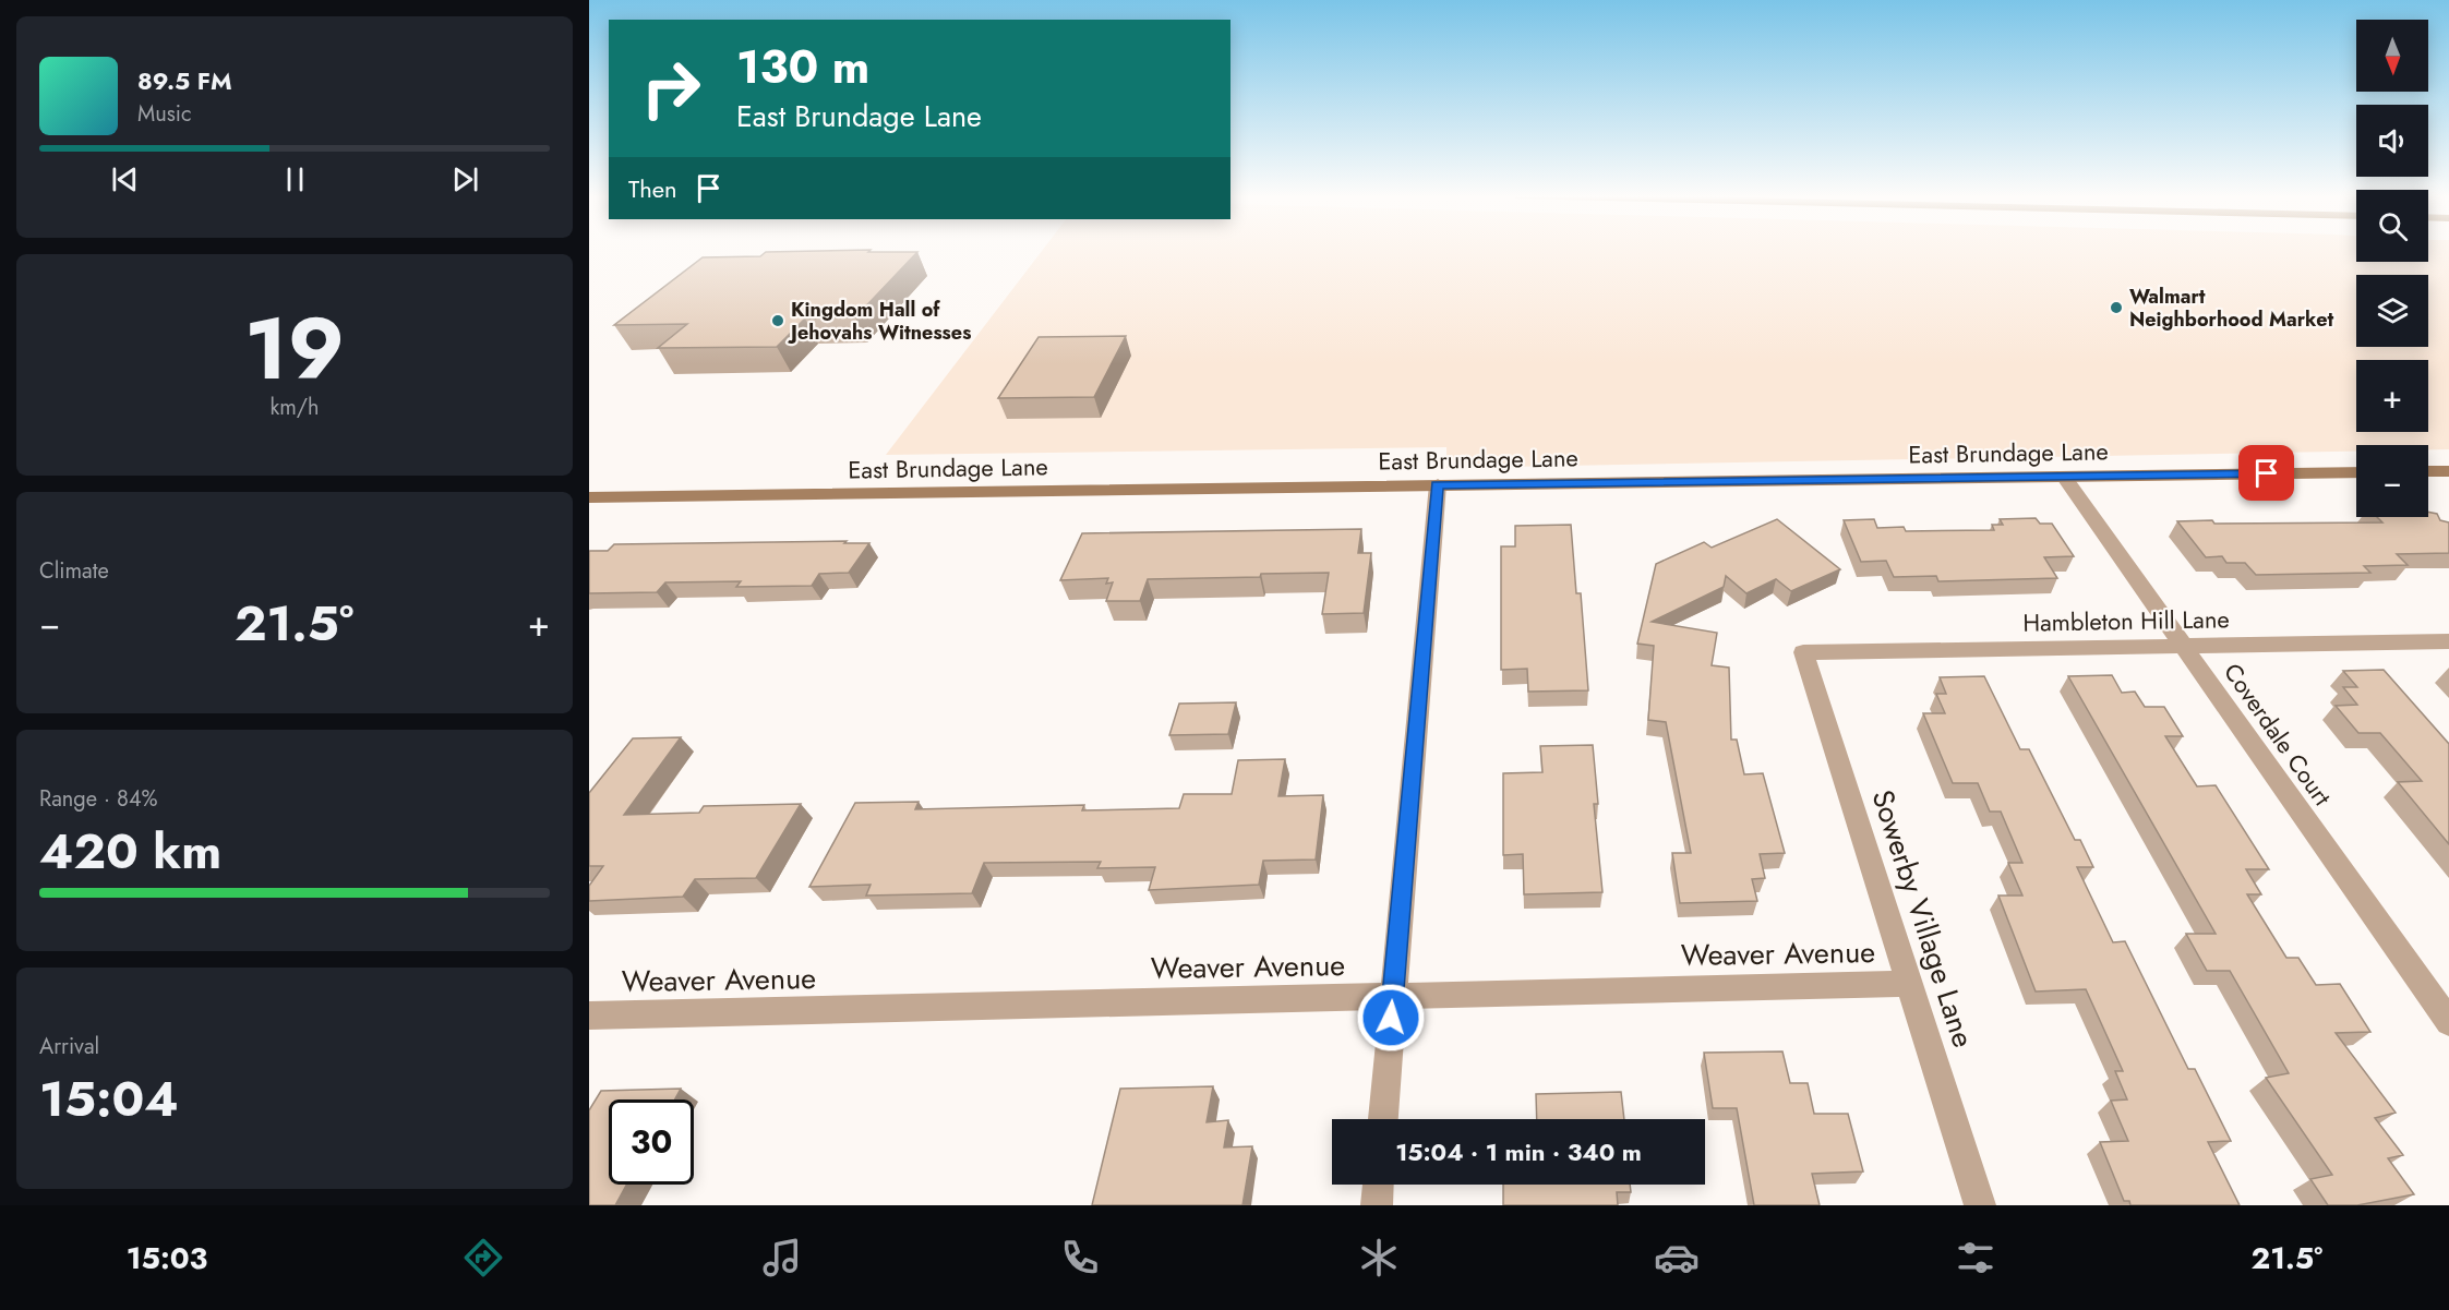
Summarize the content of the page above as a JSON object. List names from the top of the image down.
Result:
{
  "streets": {
    "main road": ["East Brundage Lane"],
    "street": [
      "Hambleton Hill Lane",
      "Coverdale Court",
      "Sowerby Village Lane",
      "Weaver Avenue"
    ]
  },
  "crossings": [
    ["East Brundage Lane", "Coverdale Court"],
    ["Hambleton Hill Lane", "Coverdale Court"],
    ["Hambleton Hill Lane", "Sowerby Village Lane"],
    ["Sowerby Village Lane", "Weaver Avenue"]
  ],
  "places": ["Walmart Neighborhood Market", "Kingdom Hall of Jehovahs Witnesses"],
  "north": "bottom",
  "page": {
    "map_buttons": ["+", "−"],
    "turn": ["130 m", "East Brundage Lane"],
    "song": ["89.5 FM", "Music"],
    "then": "Then",
    "tile": [
      ["19", "km/h"],
      "Climate",
      ["Range · 84%", "420 km"],
      ["Arrival", "15:04"]
    ],
    "heat": ["−", "21.5°", "+"],
    "limit": "30",
    "trip": "15:04 · 1 min · 340 m",
    "tabs": ["15:03", "21.5°"]
  }
}
